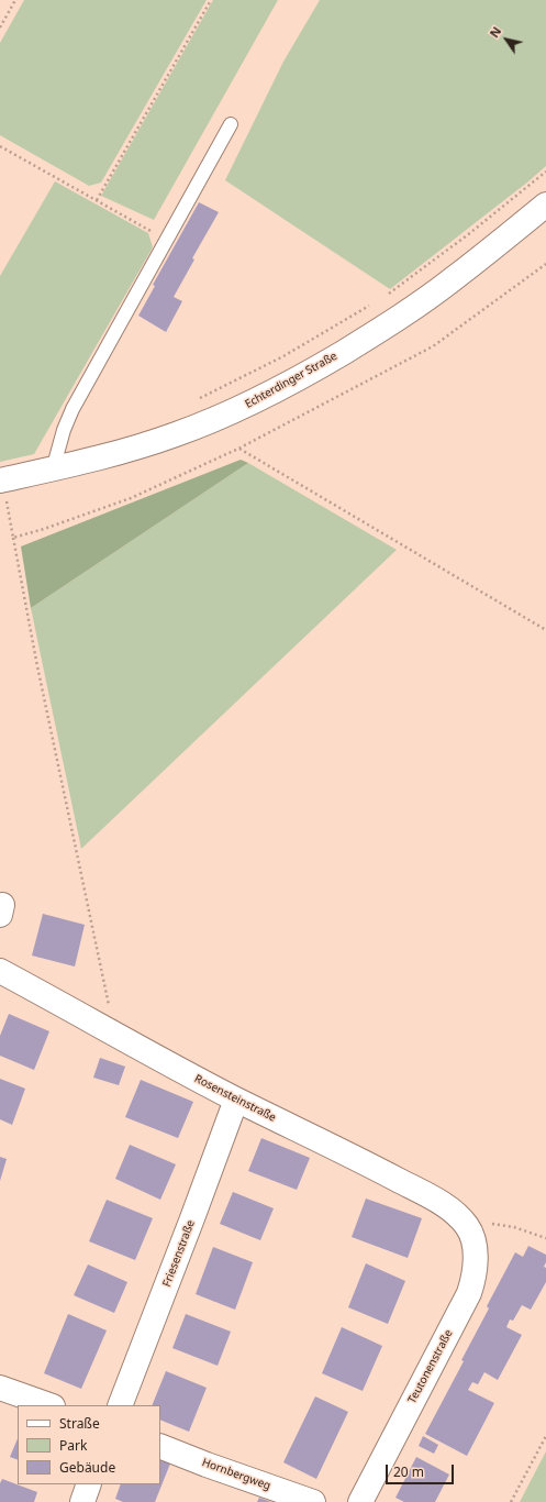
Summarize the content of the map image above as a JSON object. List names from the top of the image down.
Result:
{
  "streets": {
    "street": [
      "Echterdinger Straße",
      "Rosensteinstraße",
      "Friesenstraße",
      "Teutonenstraße",
      "Hornbergweg"
    ]
  },
  "crossings": [
    ["Rosensteinstraße", "Friesenstraße"],
    ["Rosensteinstraße", "Teutonenstraße"]
  ],
  "legend": ["Straße", "Park", "Gebäude"],
  "scale_bar": "20 m",
  "north": "top left"
}
